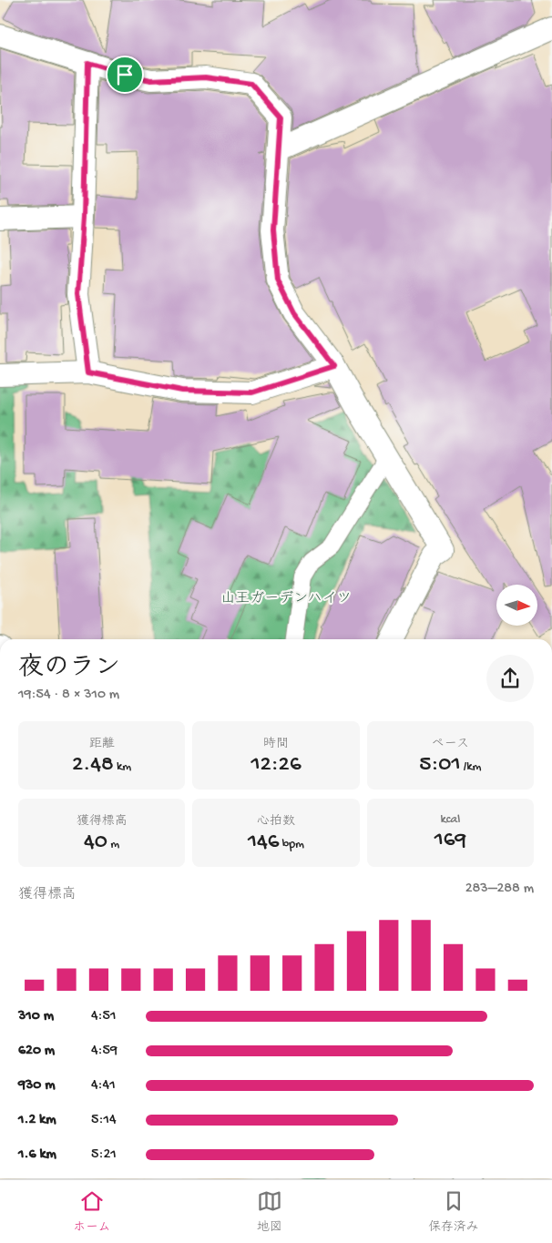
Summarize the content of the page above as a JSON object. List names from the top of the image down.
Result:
{
  "parks": ["山王ガーデンハイツ"],
  "north": "right",
  "page": {
    "heading": ["夜のラン", "19:54 · 8 × 310 m"],
    "stats": [
      ["距離", "2.48 km"],
      ["時間", "12:26"],
      ["ペース", "5:01 /km"],
      ["獲得標高", "40 m"],
      ["心拍数", "146 bpm"],
      ["kcal", "169"]
    ],
    "chart": ["獲得標高", "283–288 m"],
    "list": [
      {
        "name": "310 m",
        "note": "4:51"
      },
      {
        "name": "620 m",
        "note": "4:59"
      },
      {
        "name": "930 m",
        "note": "4:41"
      },
      {
        "name": "1.2 km",
        "note": "5:14"
      },
      {
        "name": "1.6 km",
        "note": "5:21"
      }
    ],
    "tabs": ["ホーム", "地図", "保存済み"]
  }
}
